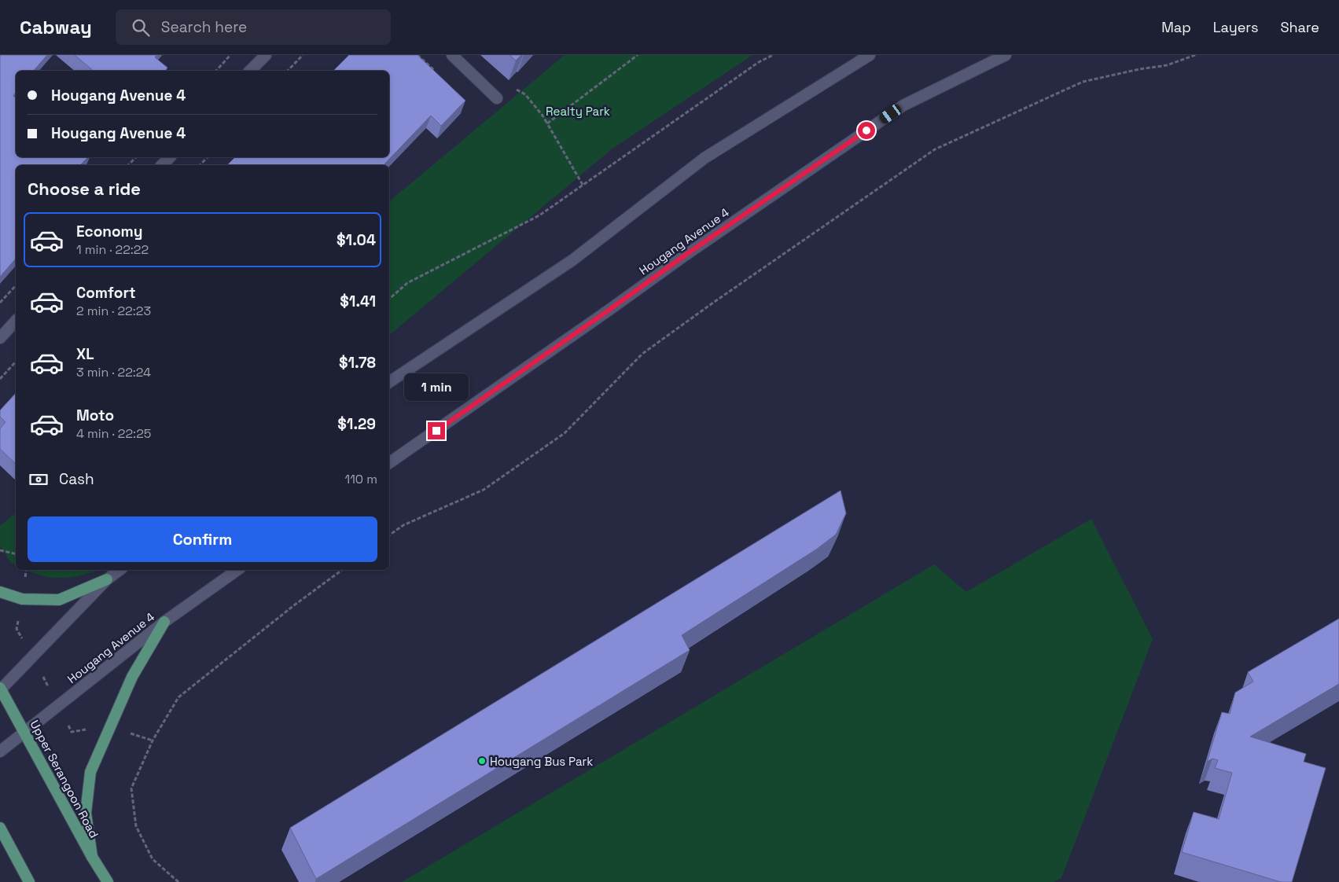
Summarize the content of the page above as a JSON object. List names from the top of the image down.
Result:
{
  "streets": {
    "main road": ["Upper Serangoon Road"],
    "street": ["Hougang Avenue 4"]
  },
  "crossings": [
    ["Hougang Avenue 4", "Upper Serangoon Road"]
  ],
  "parks": ["Realty Park"],
  "places": ["Hougang Bus Park"],
  "page": {
    "header": "Cabway",
    "search": "Search here",
    "nav": ["Map", "Layers", "Share"],
    "banner": ["Hougang Avenue 4", "Hougang Avenue 4"],
    "heading": "Choose a ride",
    "list": [
      {
        "name": "Economy",
        "note": "1 min · 22:22",
        "value": "$1.04"
      },
      {
        "name": "Comfort",
        "note": "2 min · 22:23",
        "value": "$1.41"
      },
      {
        "name": "XL",
        "note": "3 min · 22:24",
        "value": "$1.78"
      },
      {
        "name": "Moto",
        "note": "4 min · 22:25",
        "value": "$1.29"
      }
    ],
    "bubble": "1 min",
    "pay": ["Cash", "110 m"],
    "buttons": "Confirm"
  }
}
